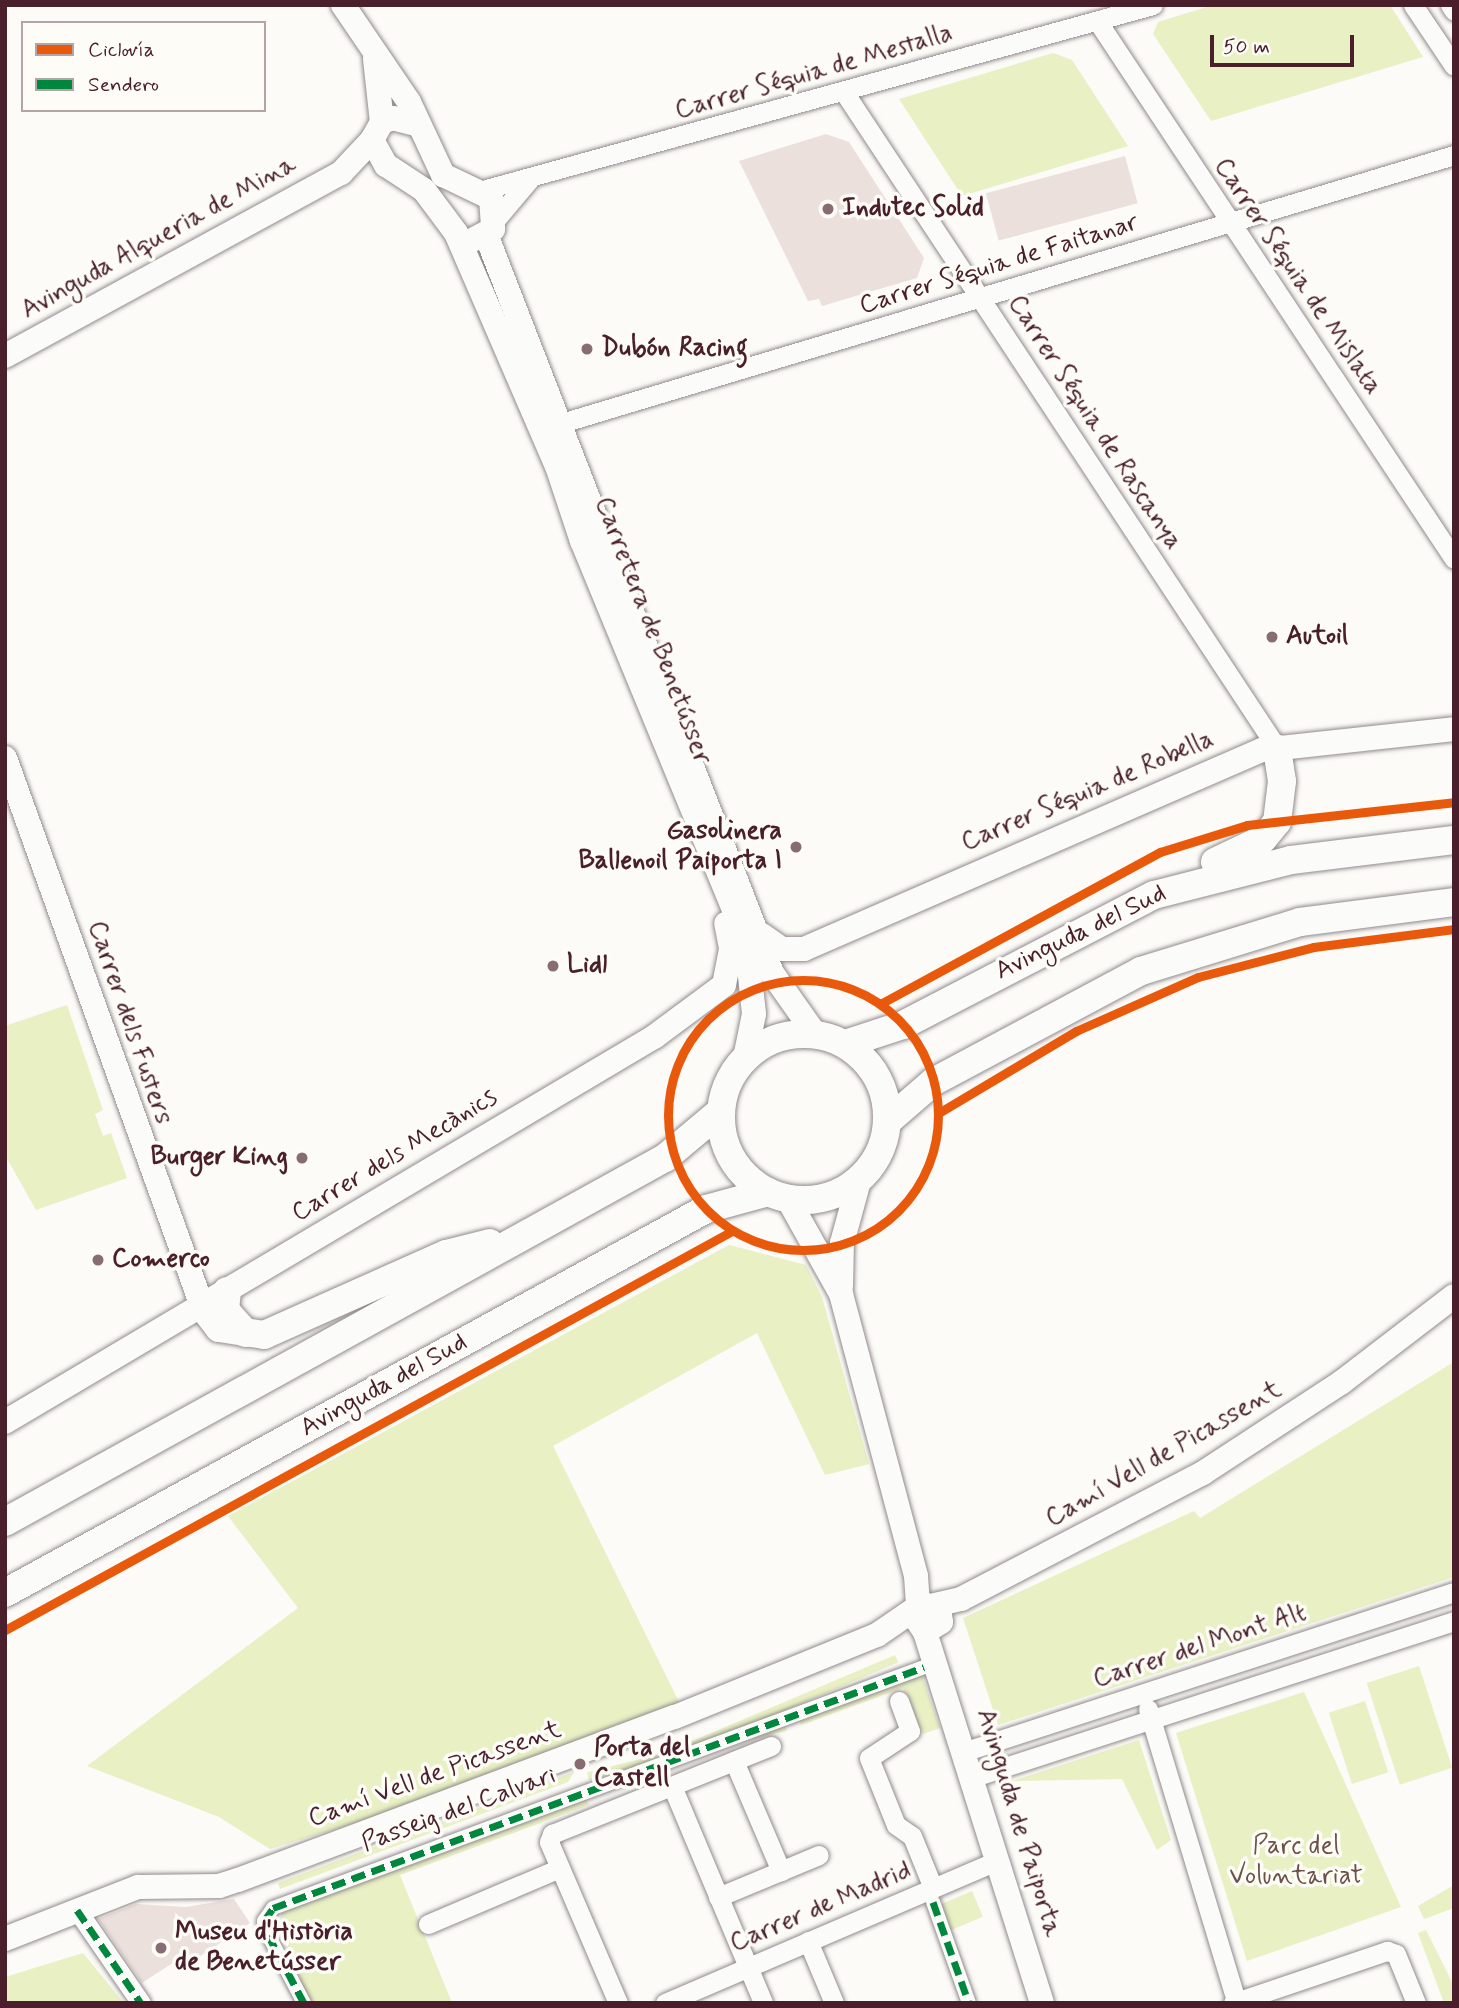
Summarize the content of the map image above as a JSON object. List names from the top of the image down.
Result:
{
  "streets": {
    "main road": ["Avinguda del Sud"],
    "street": [
      "Carrer Séquia de Mestalla",
      "Avinguda Alqueria de Mina",
      "Carrer Séquia de Faitanar",
      "Carrer Séquia de Mislata",
      "Carrer Séquia de Rascanya",
      "Carretera de Benetússer",
      "Carrer Séquia de Robella",
      "Carrer dels Fusters",
      "Carrer dels Mecànics",
      "Camí Vell de Picassent",
      "Carrer del Mont Alt",
      "Passeig del Calvari",
      "Avinguda de Paiporta",
      "Carrer de Madrid"
    ]
  },
  "crossings": [
    ["Carrer Séquia de Mestalla", "Carrer Séquia de Mislata"],
    ["Carrer Séquia de Mestalla", "Carrer Séquia de Rascanya"],
    ["Carrer Séquia de Mestalla", "Carretera de Benetússer"],
    ["Avinguda Alqueria de Mina", "Carretera de Benetússer"],
    ["Carrer Séquia de Faitanar", "Carrer Séquia de Mislata"],
    ["Carrer Séquia de Faitanar", "Carrer Séquia de Rascanya"],
    ["Carrer Séquia de Faitanar", "Carretera de Benetússer"],
    ["Carrer Séquia de Rascanya", "Carrer Séquia de Robella"],
    ["Carretera de Benetússer", "Carrer Séquia de Robella"],
    ["Carretera de Benetússer", "Avinguda del Sud"],
    ["Carretera de Benetússer", "Carrer dels Mecànics"],
    ["Carrer dels Fusters", "Carrer dels Mecànics"],
    ["Camí Vell de Picassent", "Avinguda de Paiporta"],
    ["Carrer del Mont Alt", "Avinguda de Paiporta"],
    ["Passeig del Calvari", "Avinguda de Paiporta"],
    ["Avinguda de Paiporta", "Carrer de Madrid"]
  ],
  "parks": ["Parc del Voluntariat"],
  "places": [
    "Indutec Solid",
    "Dubón Racing",
    "Autoil",
    "Gasolinera Ballenoil Paiporta I",
    "Lidl",
    "Burger King",
    "Comerco",
    "Porta del Castell",
    "Museu d'Història de Benetússer"
  ],
  "legend": ["Ciclovía", "Sendero"],
  "scale_bar": "50 m"
}
